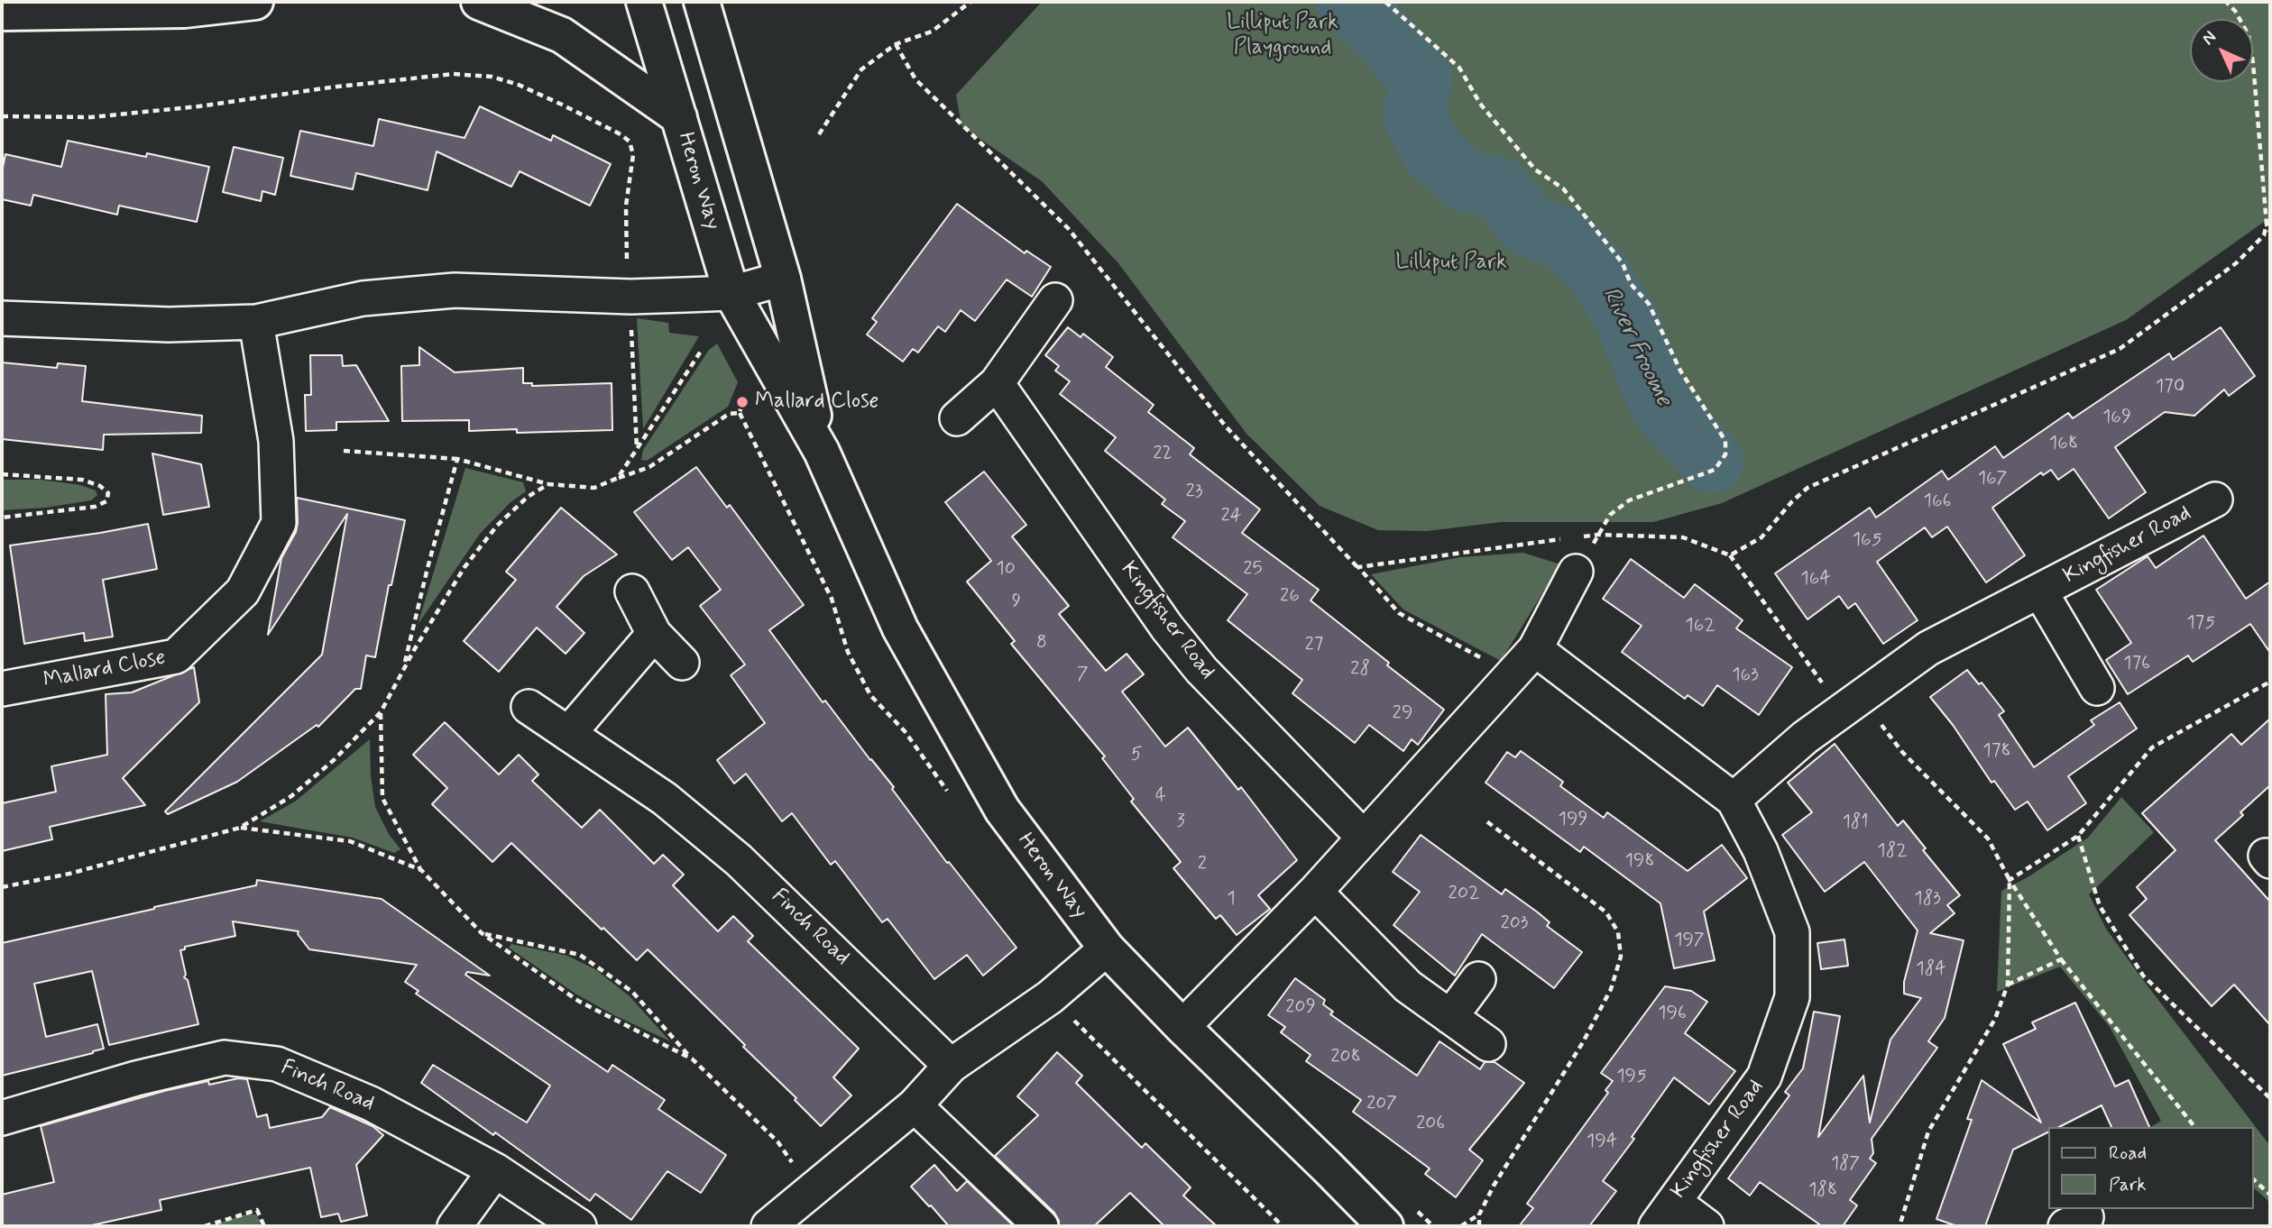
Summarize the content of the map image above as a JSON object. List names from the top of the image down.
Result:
{
  "streets": {
    "street": [
      "Heron Way",
      "Kingfisher Road",
      "Mallard Close",
      "Finch Road"
    ]
  },
  "water": ["River Froome"],
  "parks": ["Lilliput Park Playground", "Lilliput Park"],
  "places": ["Mallard Close"],
  "house_numbers": [
    "170",
    "169",
    "168",
    "22",
    "167",
    "23",
    "166",
    "24",
    "165",
    "10",
    "25",
    "164",
    "26",
    "9",
    "175",
    "162",
    "8",
    "27",
    "176",
    "28",
    "7",
    "163",
    "29",
    "178",
    "5",
    "4",
    "199",
    "3",
    "181",
    "182",
    "198",
    "2",
    "202",
    "1",
    "183",
    "203",
    "197",
    "184",
    "209",
    "196",
    "208",
    "195",
    "207",
    "206",
    "194",
    "187",
    "188"
  ],
  "legend": ["Road", "Park"],
  "north": "top left"
}
